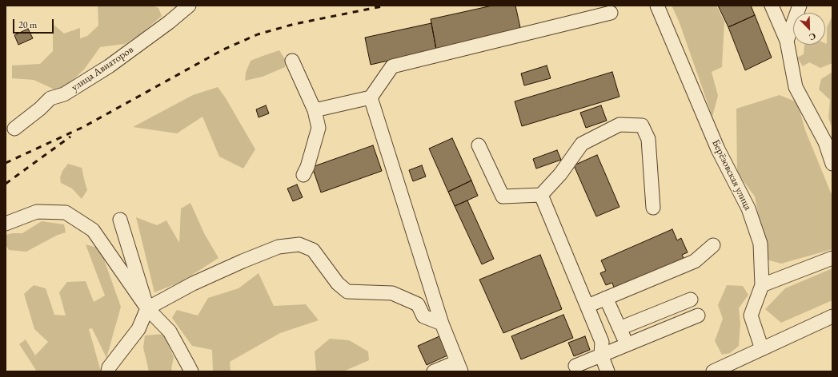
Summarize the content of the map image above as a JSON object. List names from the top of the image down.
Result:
{
  "streets": {
    "street": ["улица Авиаторов", "Берёзовская улица"]
  },
  "scale_bar": "20 m",
  "north": "bottom right"
}
